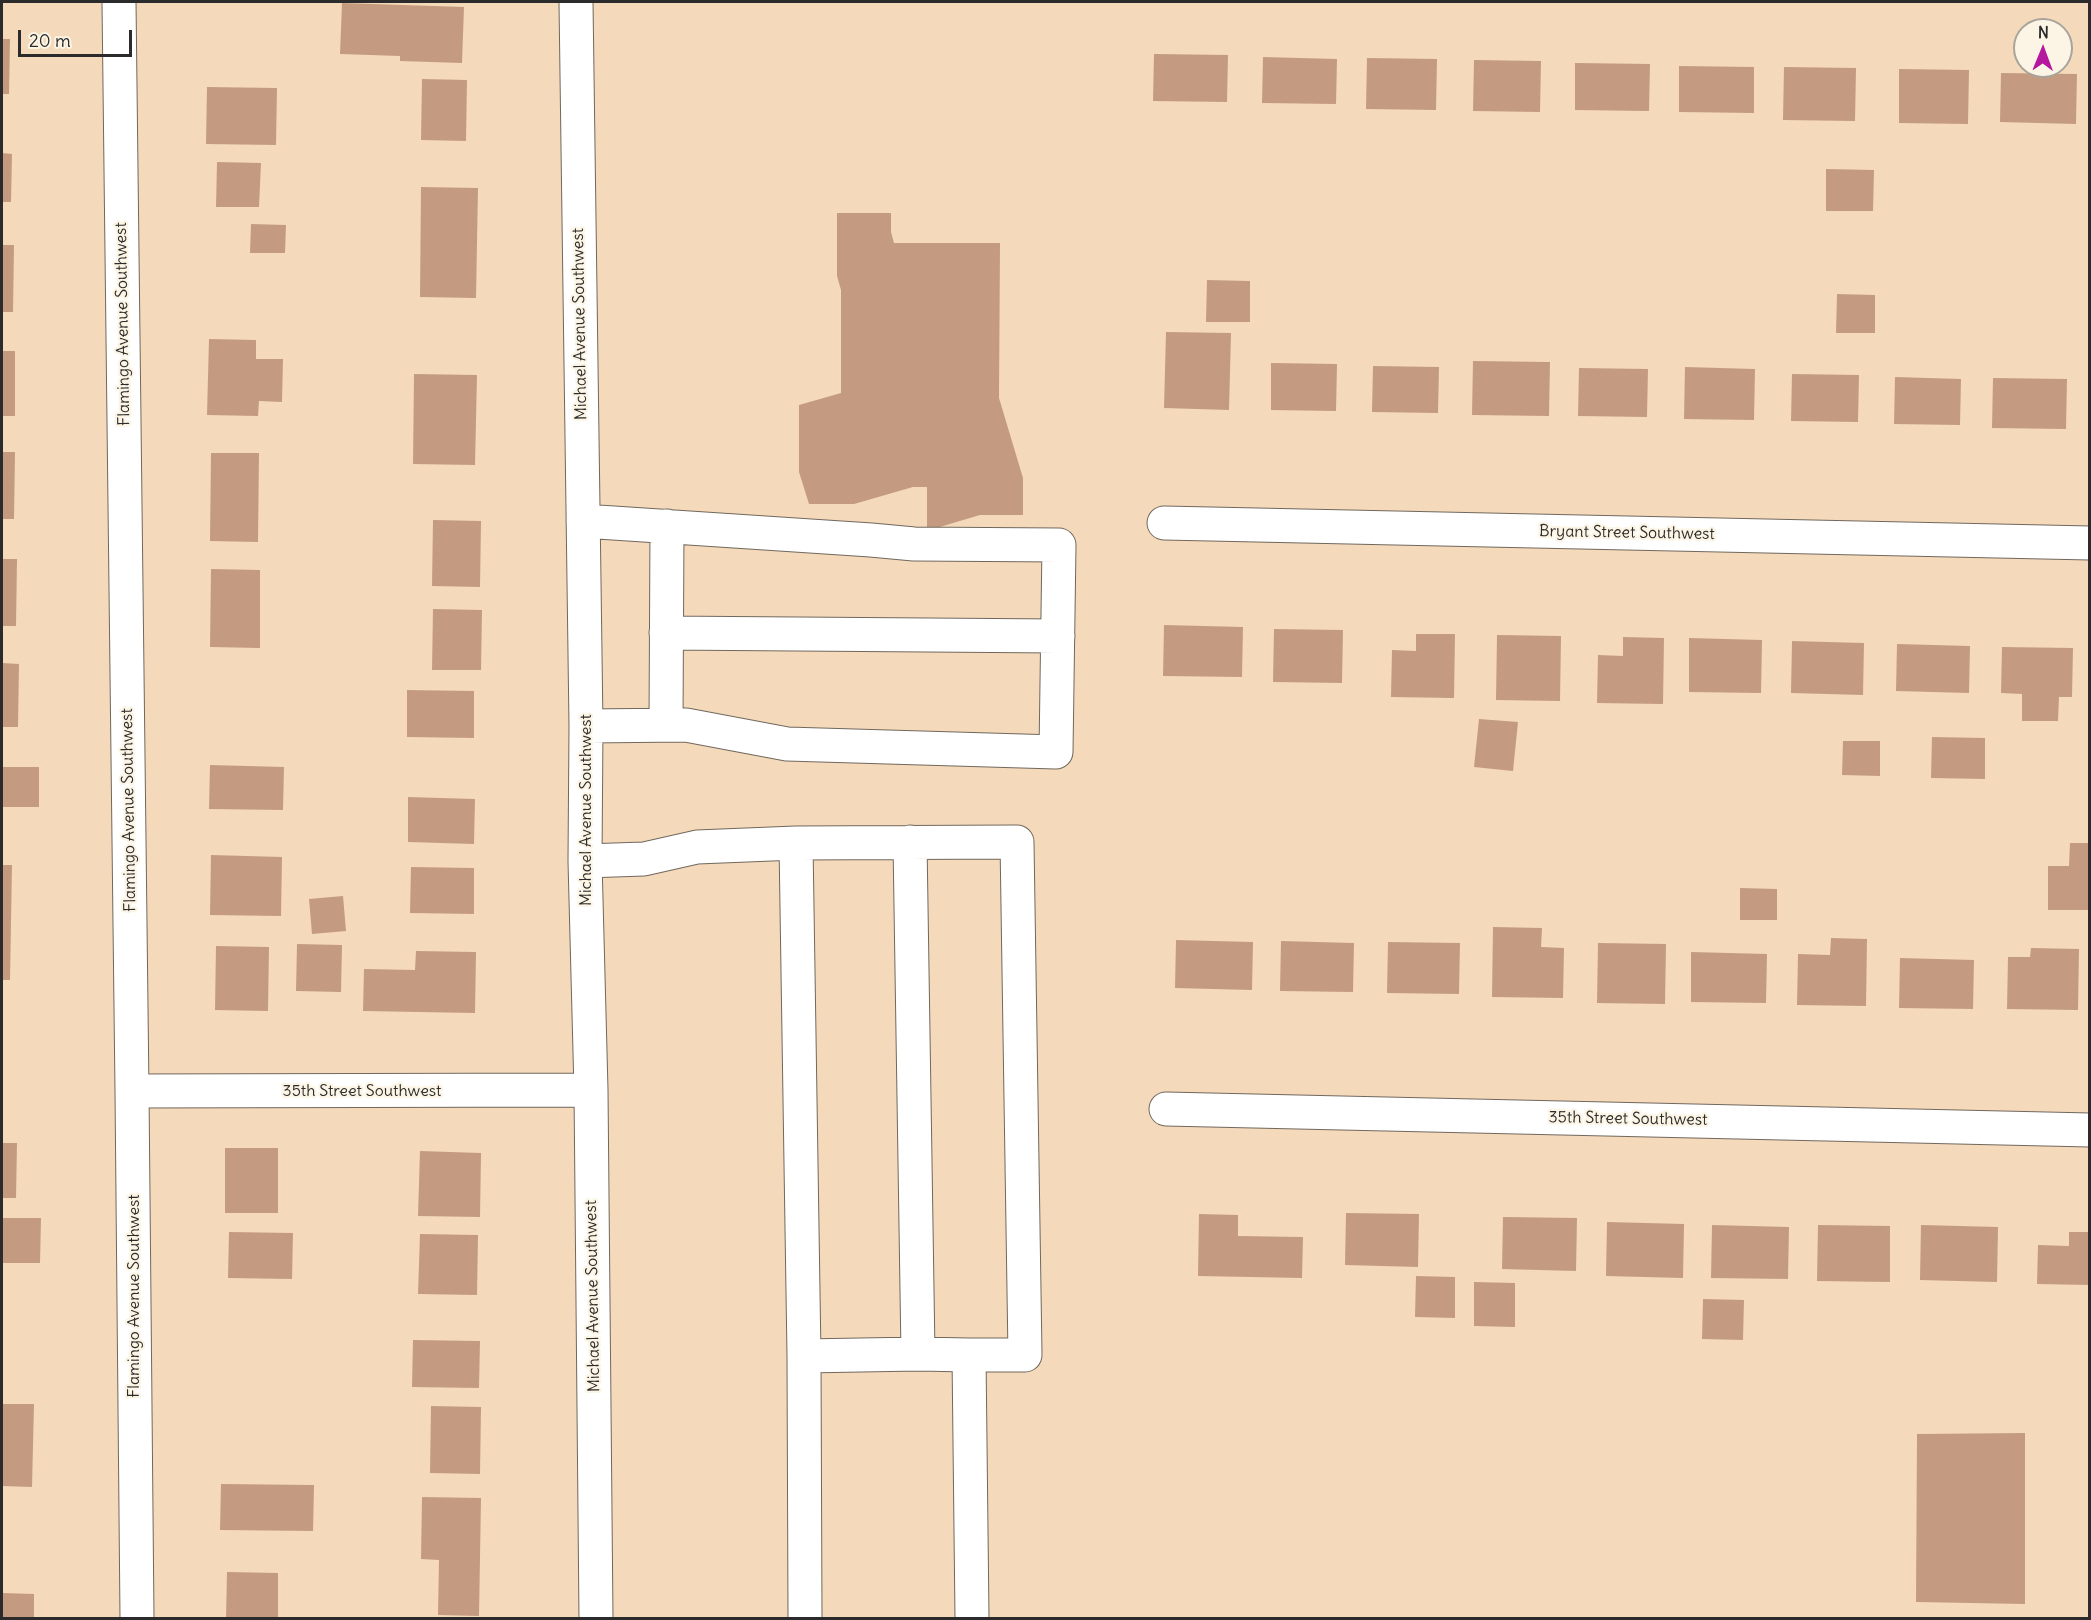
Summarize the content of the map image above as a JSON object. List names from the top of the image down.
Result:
{
  "streets": {
    "street": [
      "Flamingo Avenue Southwest",
      "Michael Avenue Southwest",
      "Bryant Street Southwest",
      "35th Street Southwest"
    ]
  },
  "crossings": [
    ["Flamingo Avenue Southwest", "35th Street Southwest"],
    ["Michael Avenue Southwest", "35th Street Southwest"]
  ],
  "scale_bar": "20 m",
  "north": "top"
}
